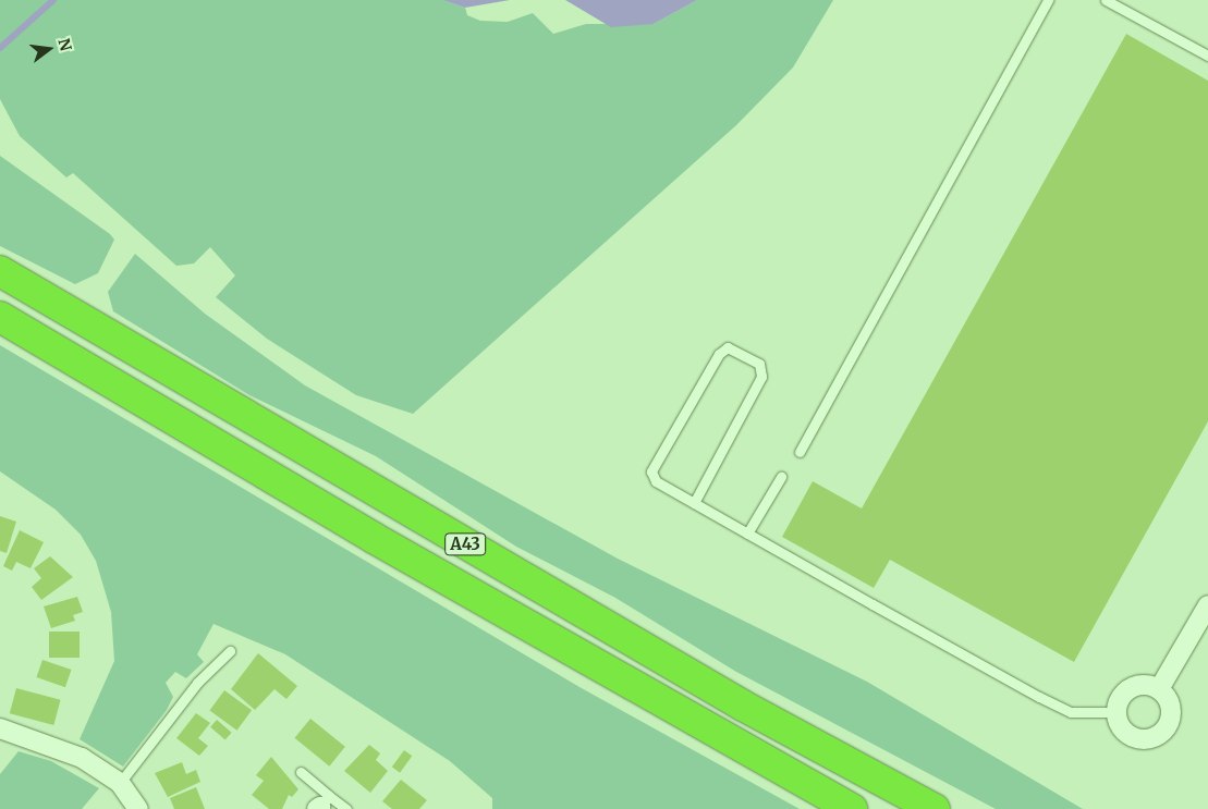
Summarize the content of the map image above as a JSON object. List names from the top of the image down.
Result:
{
  "streets": {
    "highway": ["A43"]
  },
  "north": "right"
}
